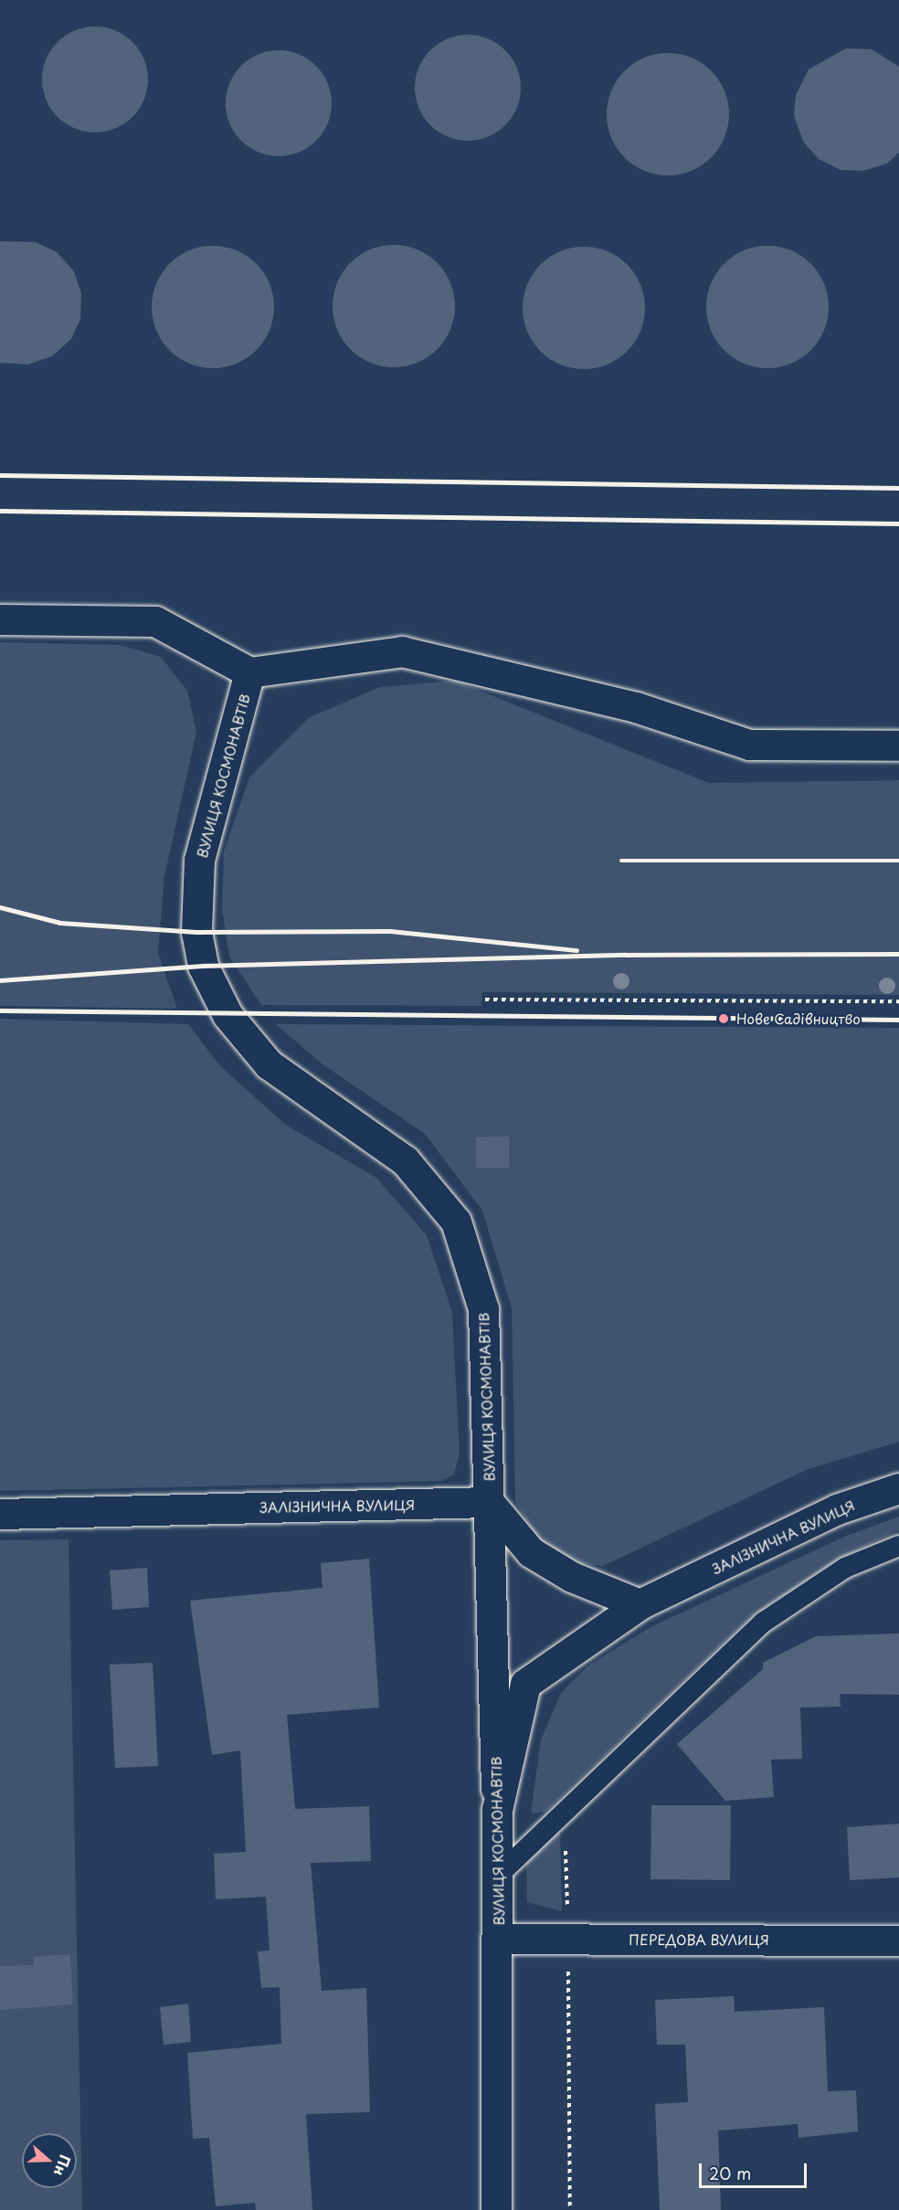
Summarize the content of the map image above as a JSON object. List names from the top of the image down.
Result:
{
  "streets": {
    "street": ["ВУЛИЦЯ КОСМОНАВТІВ", "ЗАЛІЗНИЧНА ВУЛИЦЯ", "ПЕРЕДОВА ВУЛИЦЯ"]
  },
  "crossings": [
    ["ВУЛИЦЯ КОСМОНАВТІВ", "ЗАЛІЗНИЧНА ВУЛИЦЯ"],
    ["ВУЛИЦЯ КОСМОНАВТІВ", "ПЕРЕДОВА ВУЛИЦЯ"]
  ],
  "places": ["Нове Садівництво"],
  "scale_bar": "20 m",
  "north": "right"
}
